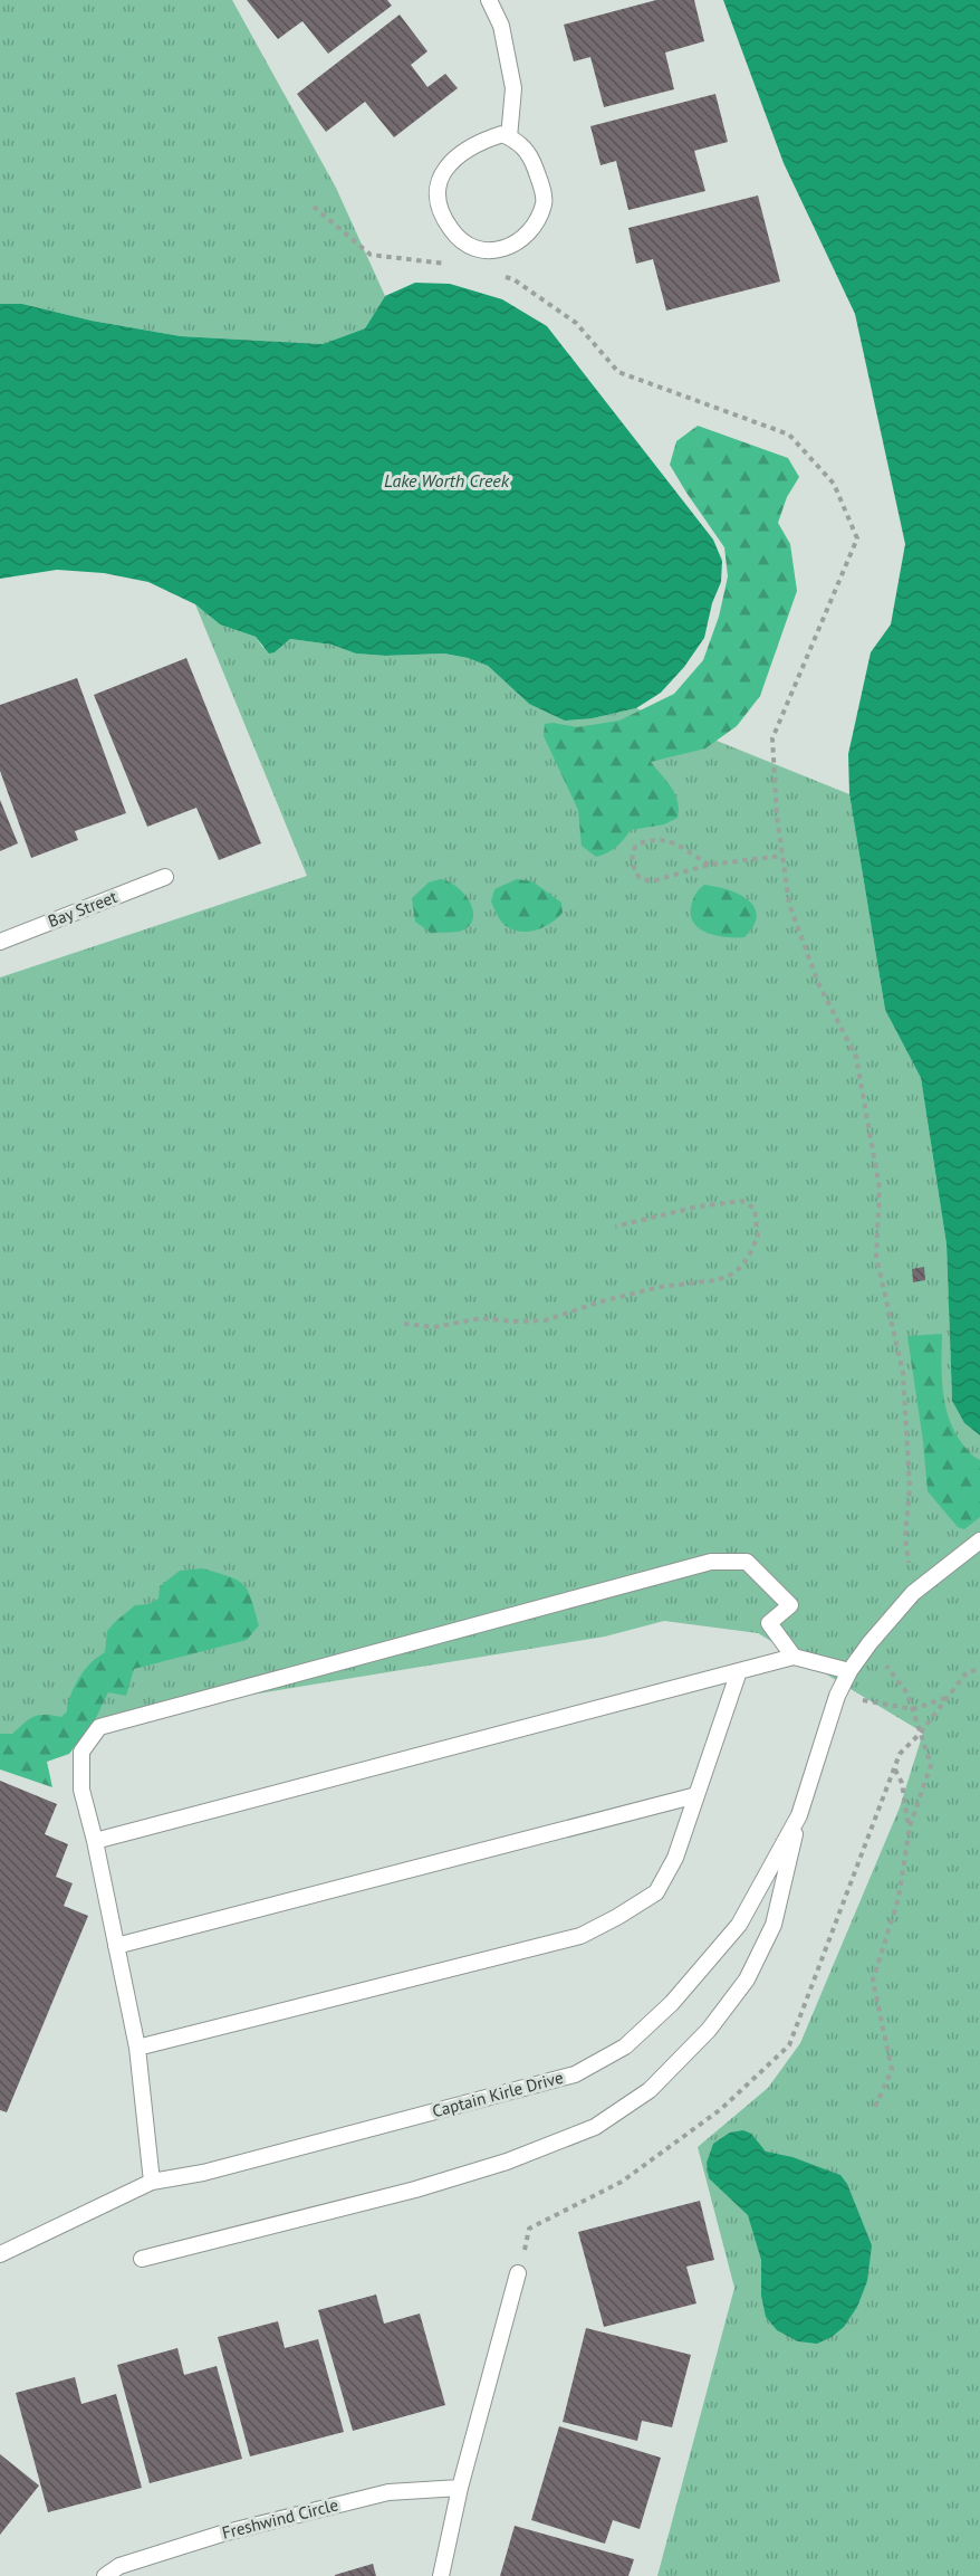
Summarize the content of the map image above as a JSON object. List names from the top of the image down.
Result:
{
  "streets": {
    "lane": ["Bay Street", "Captain Kirle Drive", "Freshwind Circle"]
  },
  "water": ["Lake Worth Creek"]
}
